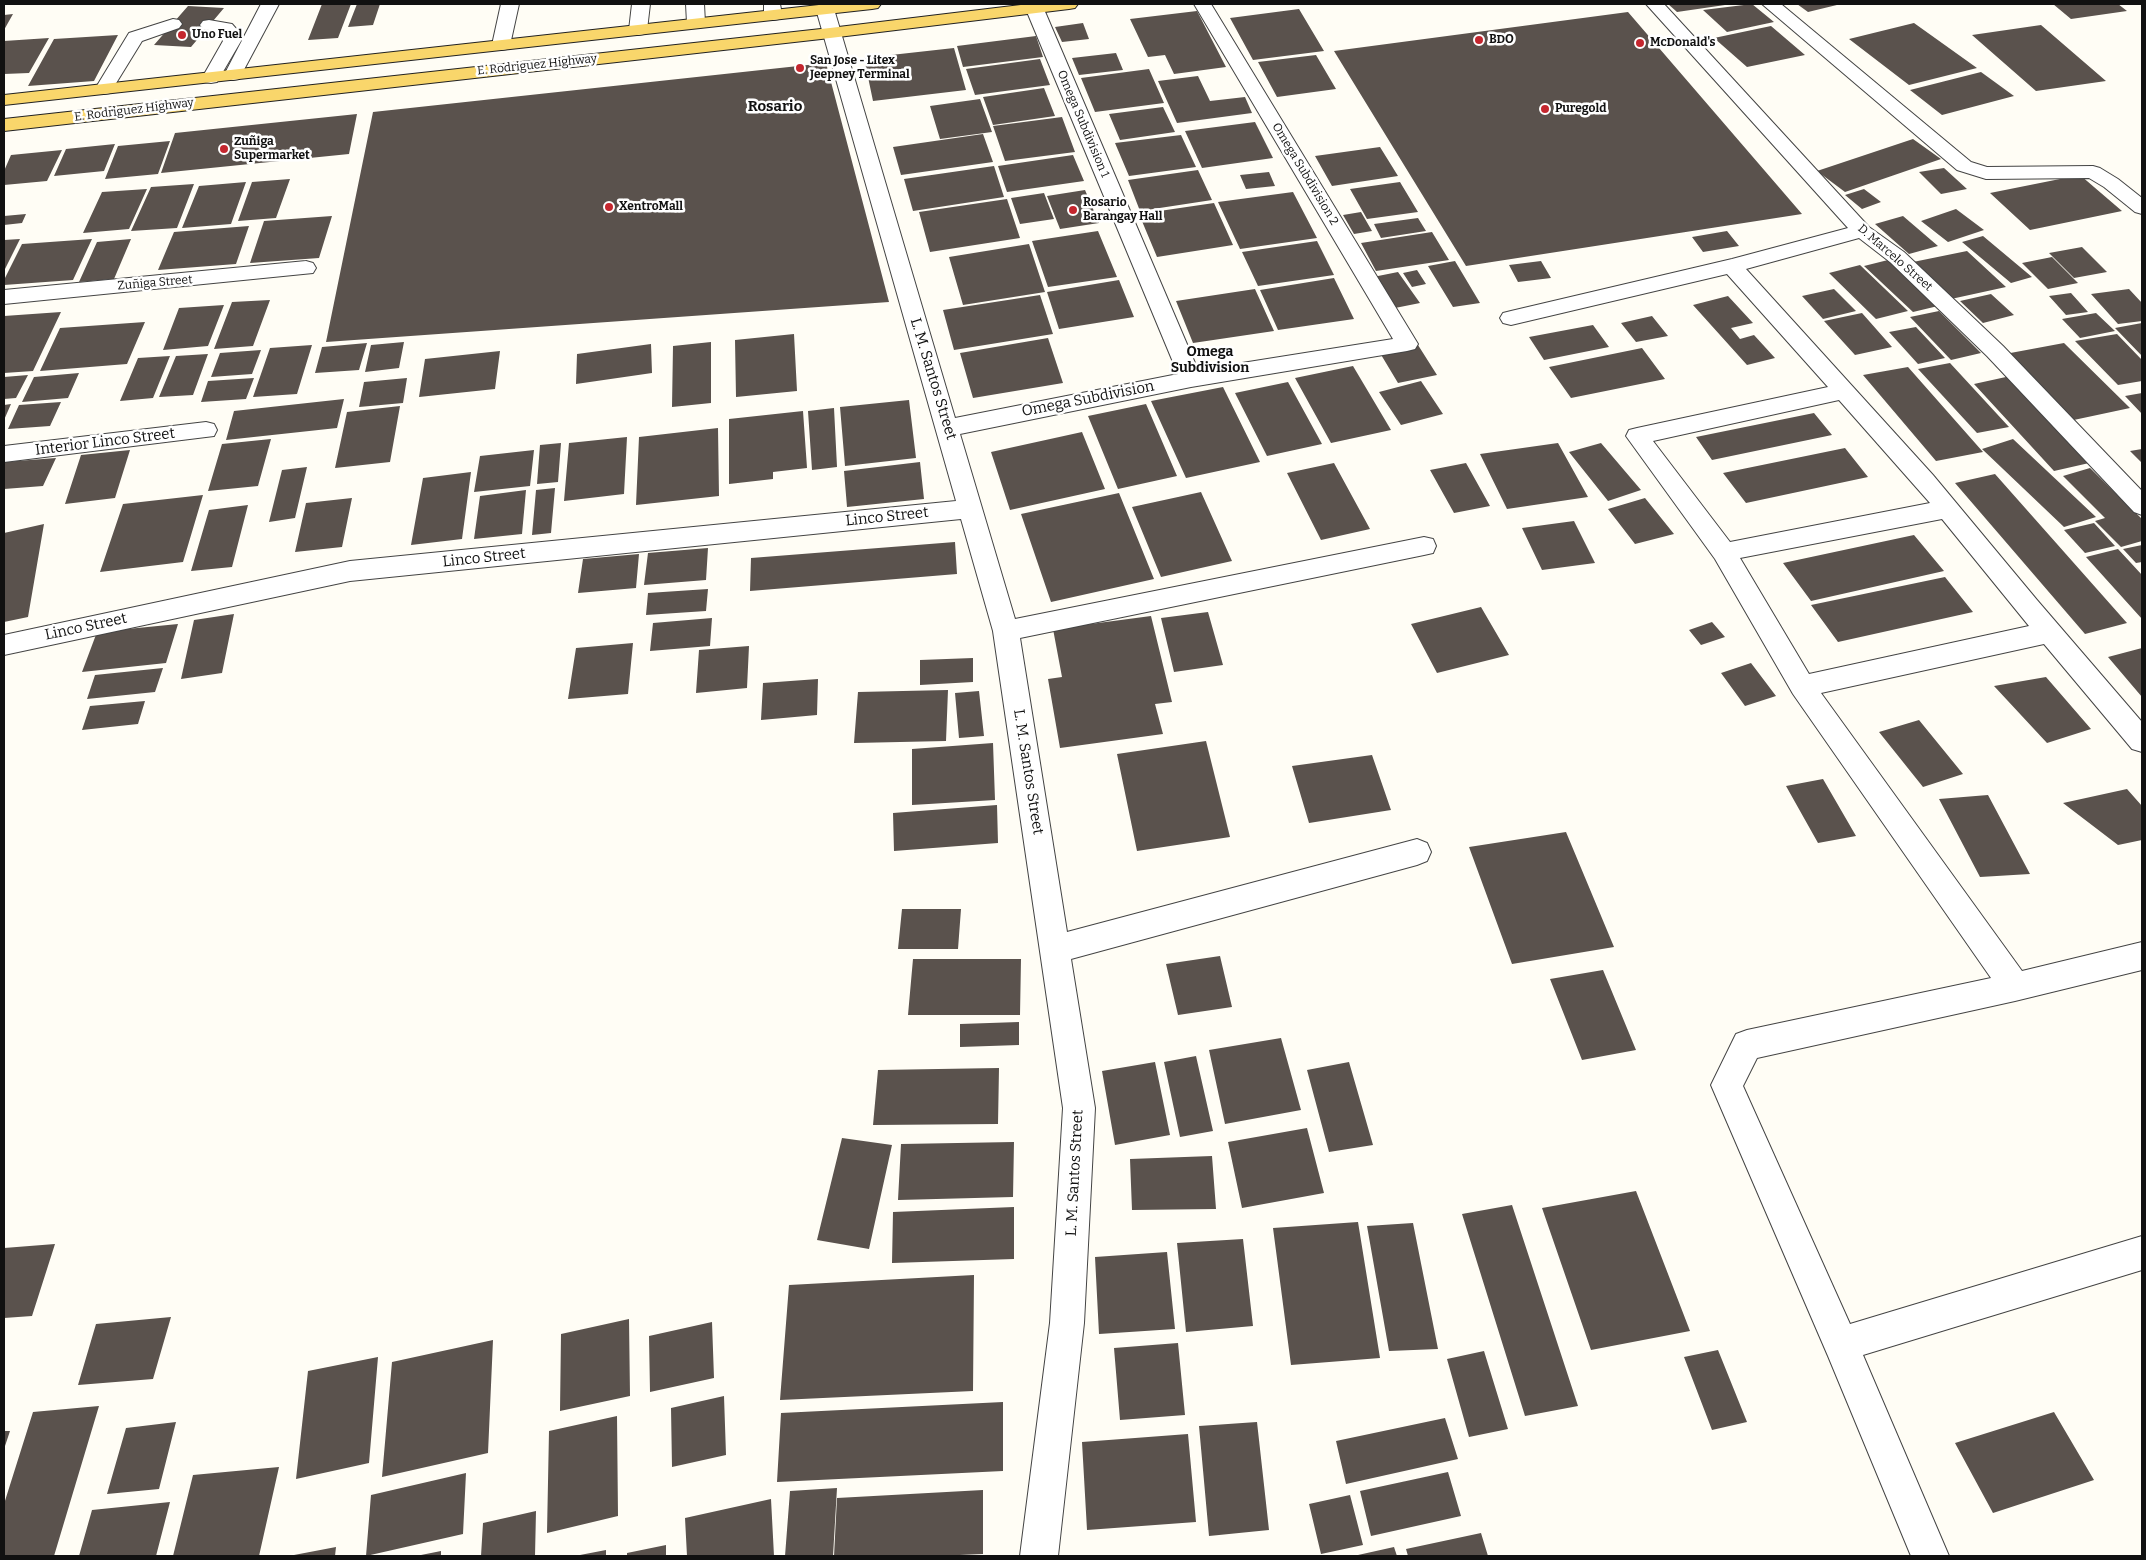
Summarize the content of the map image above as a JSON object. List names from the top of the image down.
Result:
{
  "streets": {
    "main road": ["E. Rodriguez Highway"],
    "street": [
      "Omega Subdivision 1",
      "Omega Subdivision 2",
      "D. Marcelo Street",
      "Zuñiga Street",
      "L. M. Santos Street",
      "Omega Subdivision",
      "Interior Linco Street",
      "Linco Street"
    ]
  },
  "crossings": [
    ["E. Rodriguez Highway", "Omega Subdivision 1"],
    ["E. Rodriguez Highway", "L. M. Santos Street"],
    ["Omega Subdivision 1", "Omega Subdivision"],
    ["Omega Subdivision 2", "Omega Subdivision"],
    ["L. M. Santos Street", "Omega Subdivision"],
    ["L. M. Santos Street", "Linco Street"]
  ],
  "districts": ["Rosario", "Omega Subdivision"],
  "places": [
    "Uno Fuel",
    "BDO",
    "McDonald's",
    "San Jose - Litex Jeepney Terminal",
    "Puregold",
    "Zuñiga Supermarket",
    "XentroMall",
    "Rosario Barangay Hall"
  ]
}
